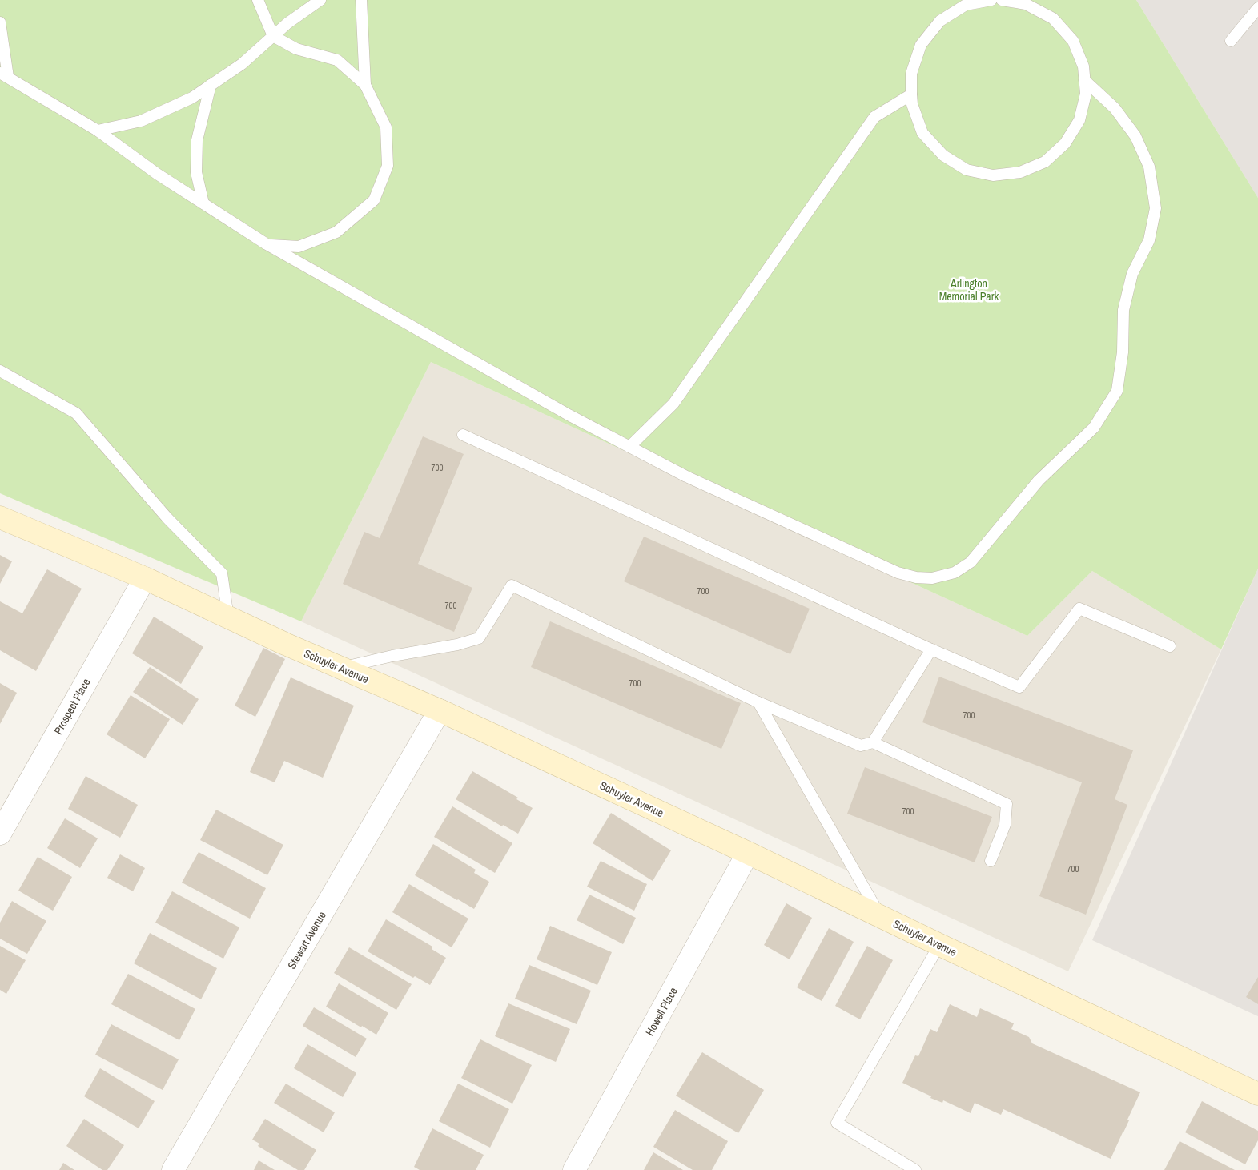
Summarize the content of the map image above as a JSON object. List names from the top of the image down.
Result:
{
  "streets": {
    "main road": ["Schuyler Avenue"],
    "street": ["Prospect Place", "Stewart Avenue", "Howell Place"]
  },
  "crossings": [
    ["Schuyler Avenue", "Prospect Place"],
    ["Schuyler Avenue", "Stewart Avenue"],
    ["Schuyler Avenue", "Howell Place"]
  ],
  "parks": ["Arlington Memorial Park"],
  "house_numbers": [
    "700",
    "700",
    "700",
    "700",
    "700",
    "700",
    "700"
  ]
}
